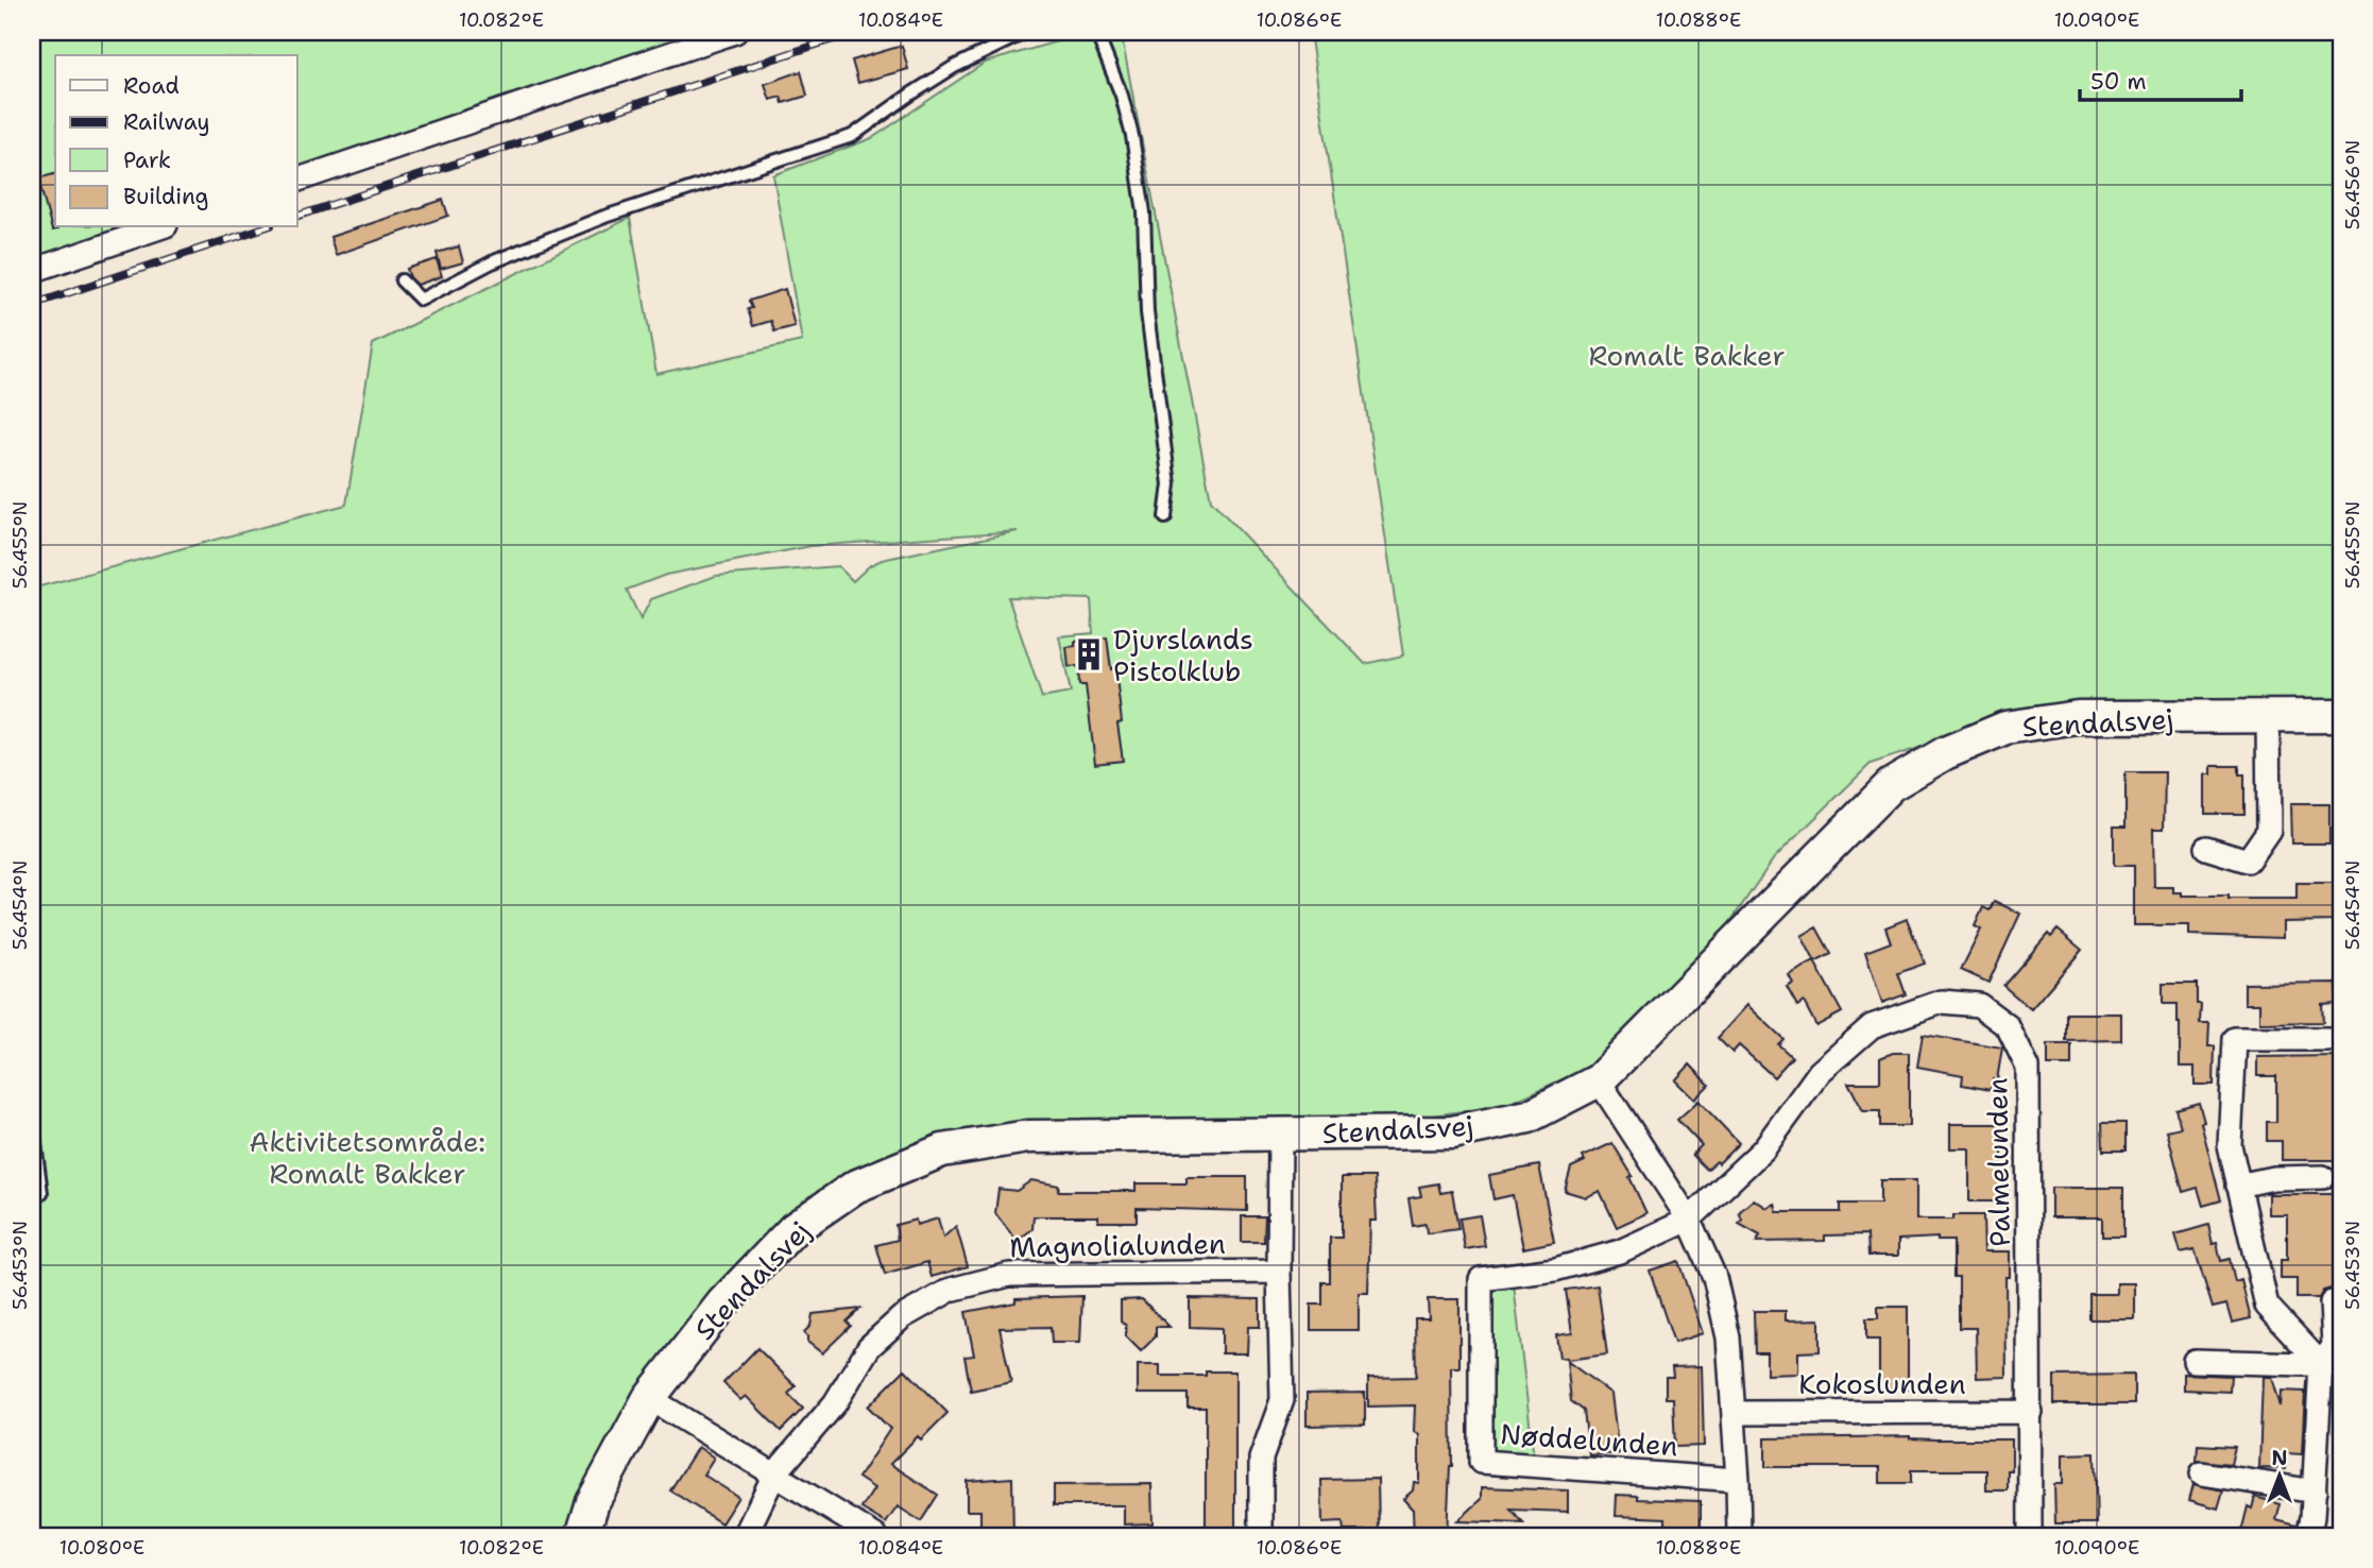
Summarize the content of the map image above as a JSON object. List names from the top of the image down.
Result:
{
  "streets": {
    "street": [
      "Stendalsvej",
      "Palmelunden",
      "Magnolialunden",
      "Kokoslunden",
      "Nøddelunden"
    ]
  },
  "crossings": [
    ["Palmelunden", "Kokoslunden"],
    ["Palmelunden", "Nøddelunden"]
  ],
  "parks": ["Romalt Bakker", "Aktivitetsområde: Romalt Bakker"],
  "places": {
    "building": ["Djurslands Pistolklub"]
  },
  "legend": [
    "Road",
    "Railway",
    "Park",
    "Building"
  ],
  "scale_bar": "50 m",
  "north": "top",
  "coordinates": [
    "10.082°E",
    "10.084°E",
    "10.086°E",
    "10.088°E",
    "10.090°E",
    "56.456°N",
    "56.455°N",
    "56.454°N",
    "56.453°N",
    "10.080°E"
  ]
}
